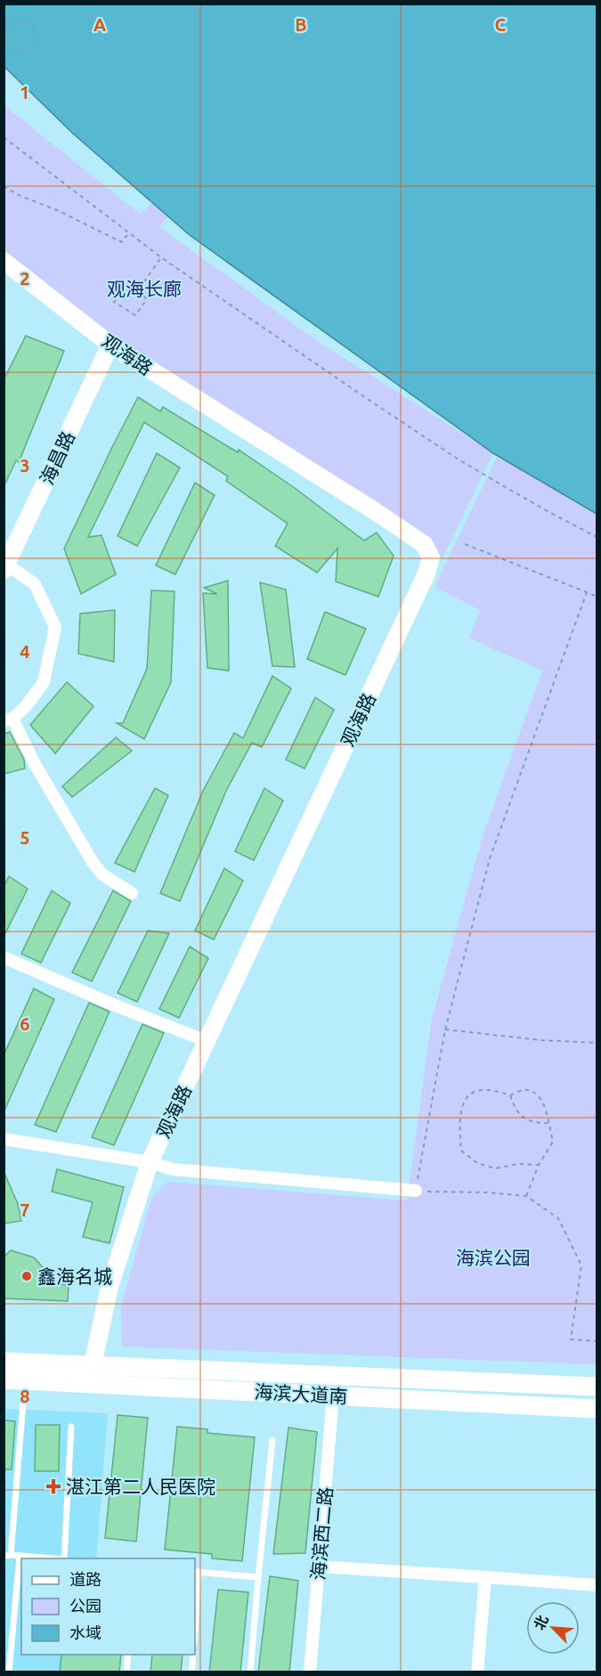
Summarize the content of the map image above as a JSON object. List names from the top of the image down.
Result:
{
  "streets": {
    "main road": ["海滨大道南"],
    "street": ["观海路", "海昌路", "海滨西二路"]
  },
  "crossings": [
    ["观海路", "海昌路"],
    ["观海路", "海滨大道南"],
    ["海滨大道南", "海滨西二路"]
  ],
  "parks": ["观海长廊", "海滨公园"],
  "places": {
    "other": ["鑫海名城"],
    "health": ["湛江第二人民医院"]
  },
  "legend": ["道路", "公园", "水域"],
  "north": "top left",
  "grid": {
    "columns": ["A", "B", "C"],
    "rows": [
      "1",
      "2",
      "3",
      "4",
      "5",
      "6",
      "7",
      "8"
    ]
  }
}
